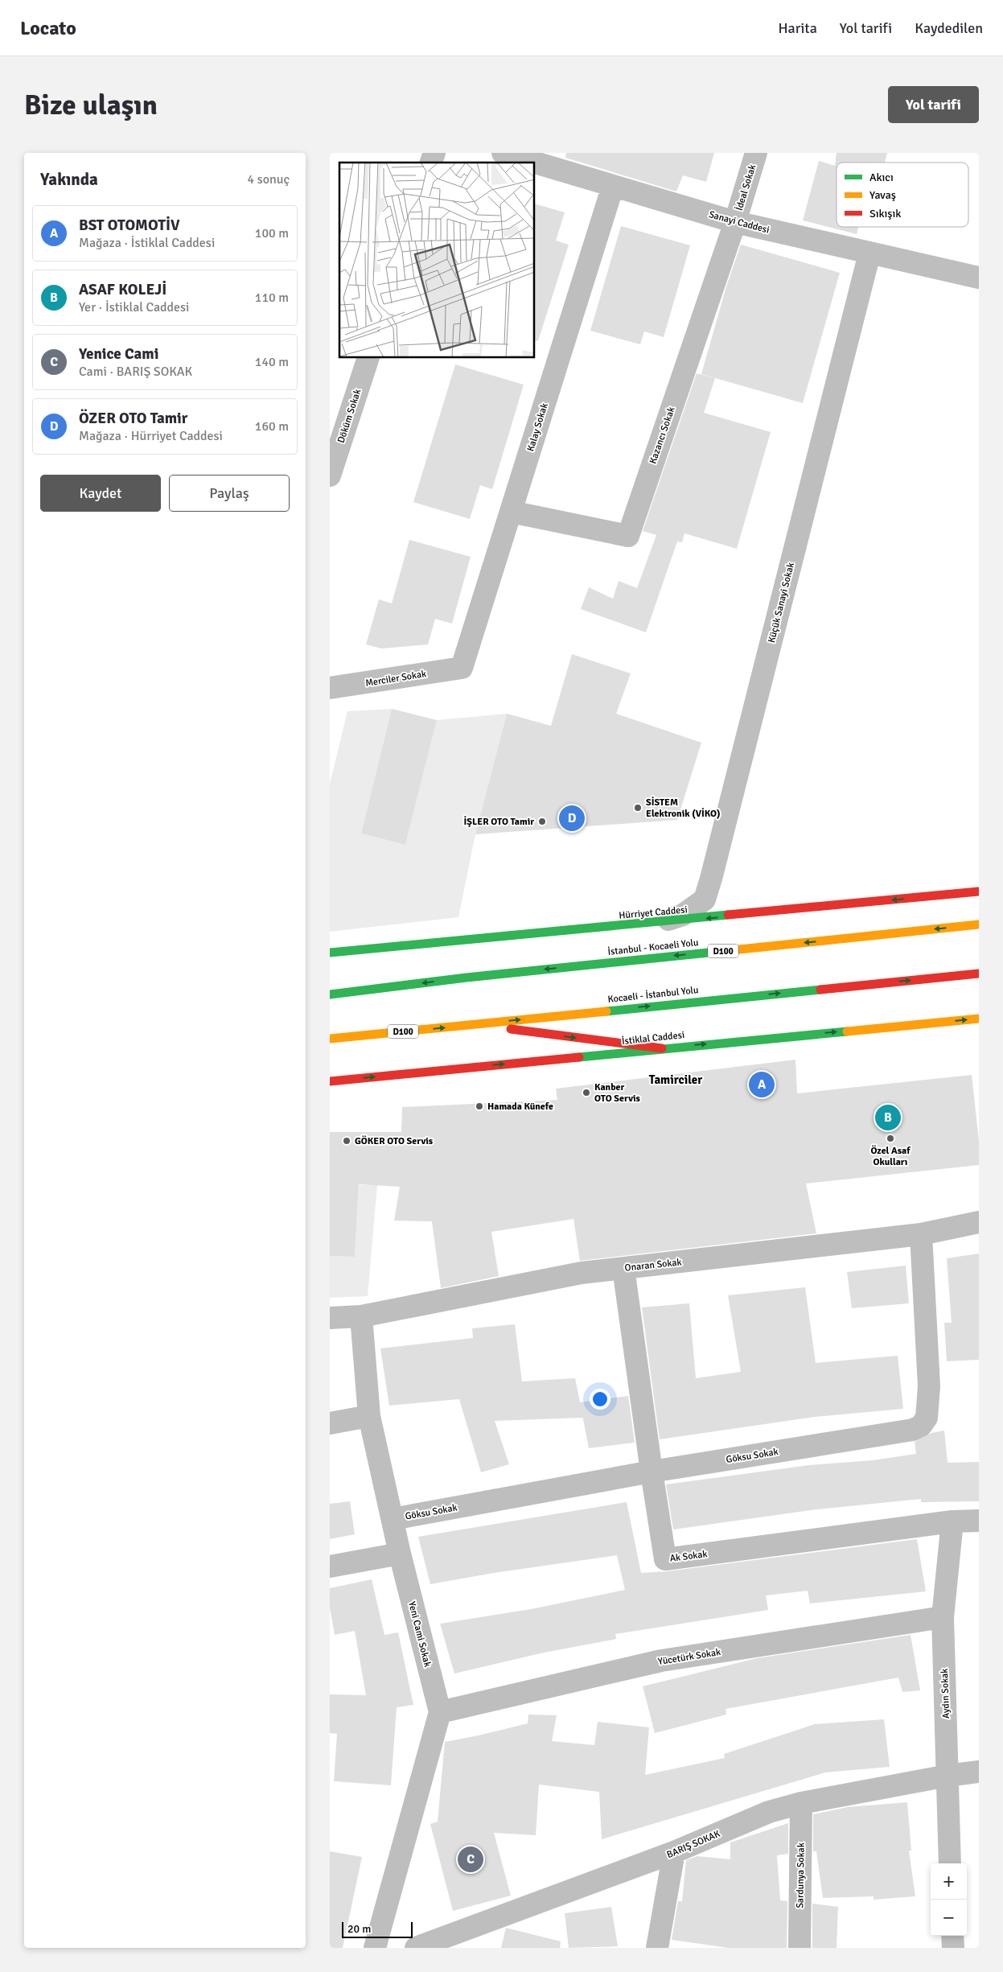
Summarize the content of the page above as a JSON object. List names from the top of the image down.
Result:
{
  "streets": {
    "main road": [
      "Hürriyet Caddesi",
      "İstanbul - Kocaeli Yolu",
      "D100",
      "Kocaeli - İstanbul Yolu",
      "İstiklal Caddesi"
    ],
    "street": [
      "İdeal Sokak",
      "Sanayi Caddesi",
      "Döküm Sokak",
      "Kalay Sokak",
      "Kazancı Sokak",
      "Küçük Sanayi Sokak",
      "Merciler Sokak",
      "Onaran Sokak",
      "Göksu Sokak",
      "Ak Sokak",
      "Yeni Cami Sokak",
      "Yücetürk Sokak",
      "Aydın Sokak",
      "BARIŞ SOKAK",
      "Sardunya Sokak"
    ]
  },
  "crossings": [
    ["İdeal Sokak", "Sanayi Caddesi"],
    ["İdeal Sokak", "Kazancı Sokak"],
    ["Sanayi Caddesi", "Kalay Sokak"],
    ["Sanayi Caddesi", "Kazancı Sokak"],
    ["Sanayi Caddesi", "Küçük Sanayi Sokak"],
    ["Kalay Sokak", "Kazancı Sokak"],
    ["Kalay Sokak", "Merciler Sokak"],
    ["Onaran Sokak", "Göksu Sokak"],
    ["Onaran Sokak", "Ak Sokak"],
    ["Onaran Sokak", "Yeni Cami Sokak"],
    ["Göksu Sokak", "Ak Sokak"],
    ["Göksu Sokak", "Yeni Cami Sokak"],
    ["Ak Sokak", "Aydın Sokak"],
    ["Yeni Cami Sokak", "Yücetürk Sokak"],
    ["Yücetürk Sokak", "Aydın Sokak"],
    ["Aydın Sokak", "BARIŞ SOKAK"],
    ["BARIŞ SOKAK", "Sardunya Sokak"]
  ],
  "one_way": [
    "Hürriyet Caddesi",
    "İstanbul - Kocaeli Yolu",
    "Kocaeli - İstanbul Yolu",
    "İstiklal Caddesi"
  ],
  "districts": ["Tamirciler"],
  "places": [
    "SİSTEM Elektronik (VİKO)",
    "İŞLER OTO Tamir",
    "Kanber OTO Servis",
    "Hamada Künefe",
    "Özel Asaf Okulları",
    "GÖKER OTO Servis"
  ],
  "legend": ["Akıcı", "Yavaş", "Sıkışık"],
  "scale_bar": "20 m",
  "page": {
    "header": "Locato",
    "nav": ["Harita", "Yol tarifi", "Kaydedilen"],
    "buttons": [
      "Yol tarifi",
      ["Kaydet", "Paylaş"]
    ],
    "title": "Bize ulaşın",
    "heading": ["Yakında", "4 sonuç"],
    "list": [
      {
        "mark": "A",
        "name": "BST OTOMOTİV",
        "note": "Mağaza · İstiklal Caddesi",
        "value": "100 m"
      },
      {
        "mark": "B",
        "name": "ASAF KOLEJİ",
        "note": "Yer · İstiklal Caddesi",
        "value": "110 m"
      },
      {
        "mark": "C",
        "name": "Yenice Cami",
        "note": "Cami · BARIŞ SOKAK",
        "value": "140 m"
      },
      {
        "mark": "D",
        "name": "ÖZER OTO Tamir",
        "note": "Mağaza · Hürriyet Caddesi",
        "value": "160 m"
      }
    ],
    "pins": [
      "D",
      "A",
      "B",
      "C"
    ],
    "map_buttons": ["+", "−"],
    "scale": "20 m"
  }
}
